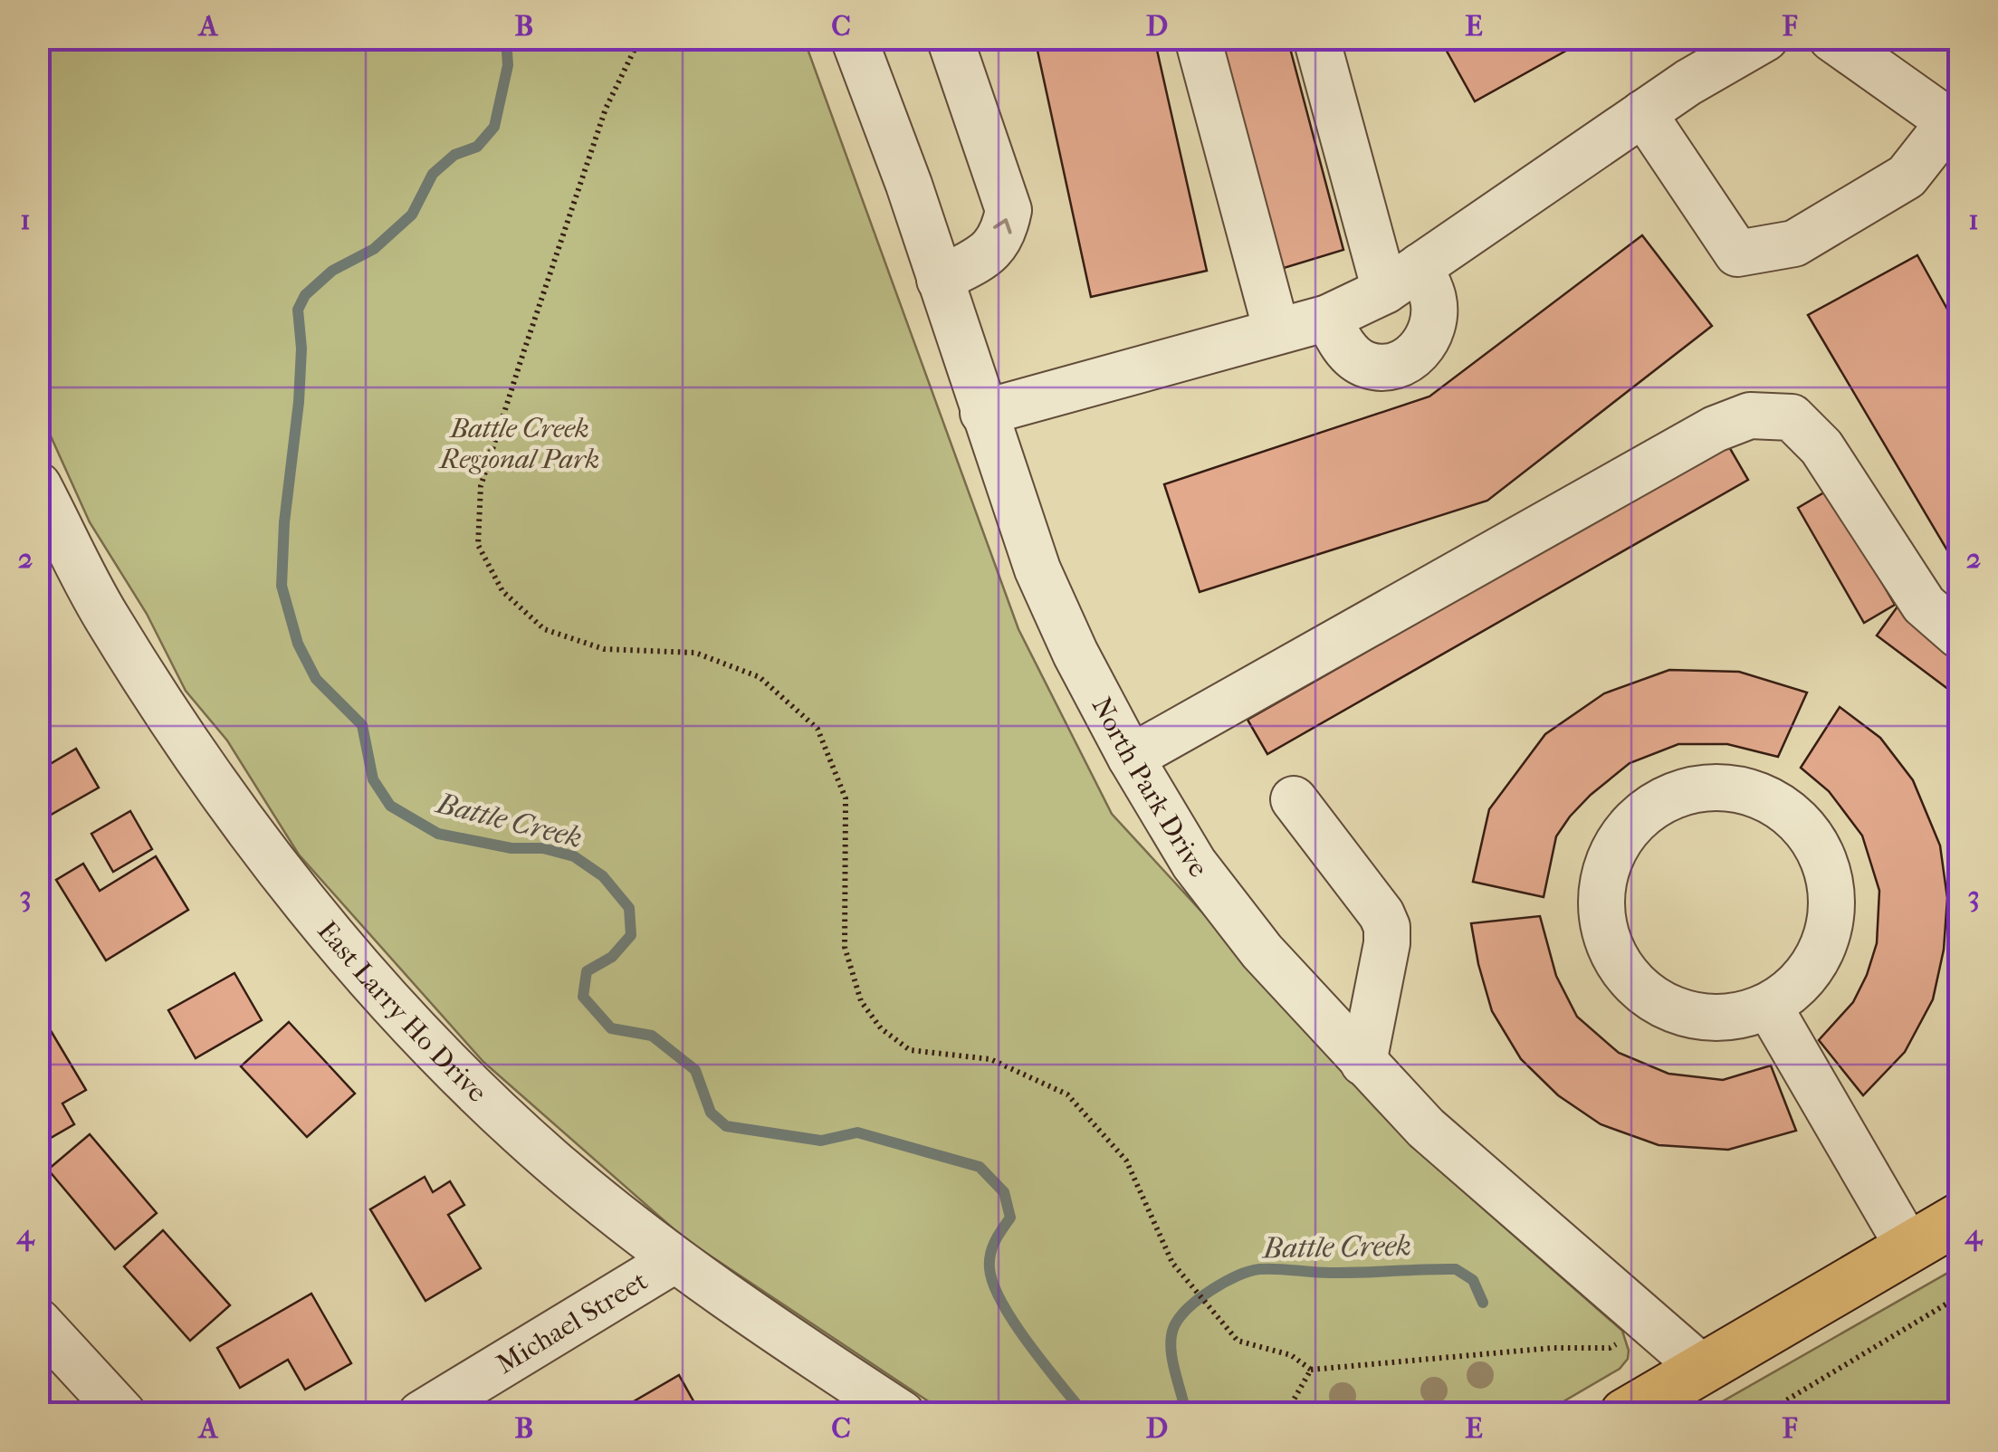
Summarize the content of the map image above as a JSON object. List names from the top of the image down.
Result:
{
  "streets": {
    "street": ["North Park Drive", "East Larry Ho Drive", "Michael Street"]
  },
  "crossings": [
    ["East Larry Ho Drive", "Michael Street"]
  ],
  "water": ["Battle Creek"],
  "parks": ["Battle Creek Regional Park"],
  "grid": {
    "columns": [
      "A",
      "B",
      "C",
      "D",
      "E",
      "F"
    ],
    "rows": [
      "1",
      "2",
      "3",
      "4"
    ]
  }
}
